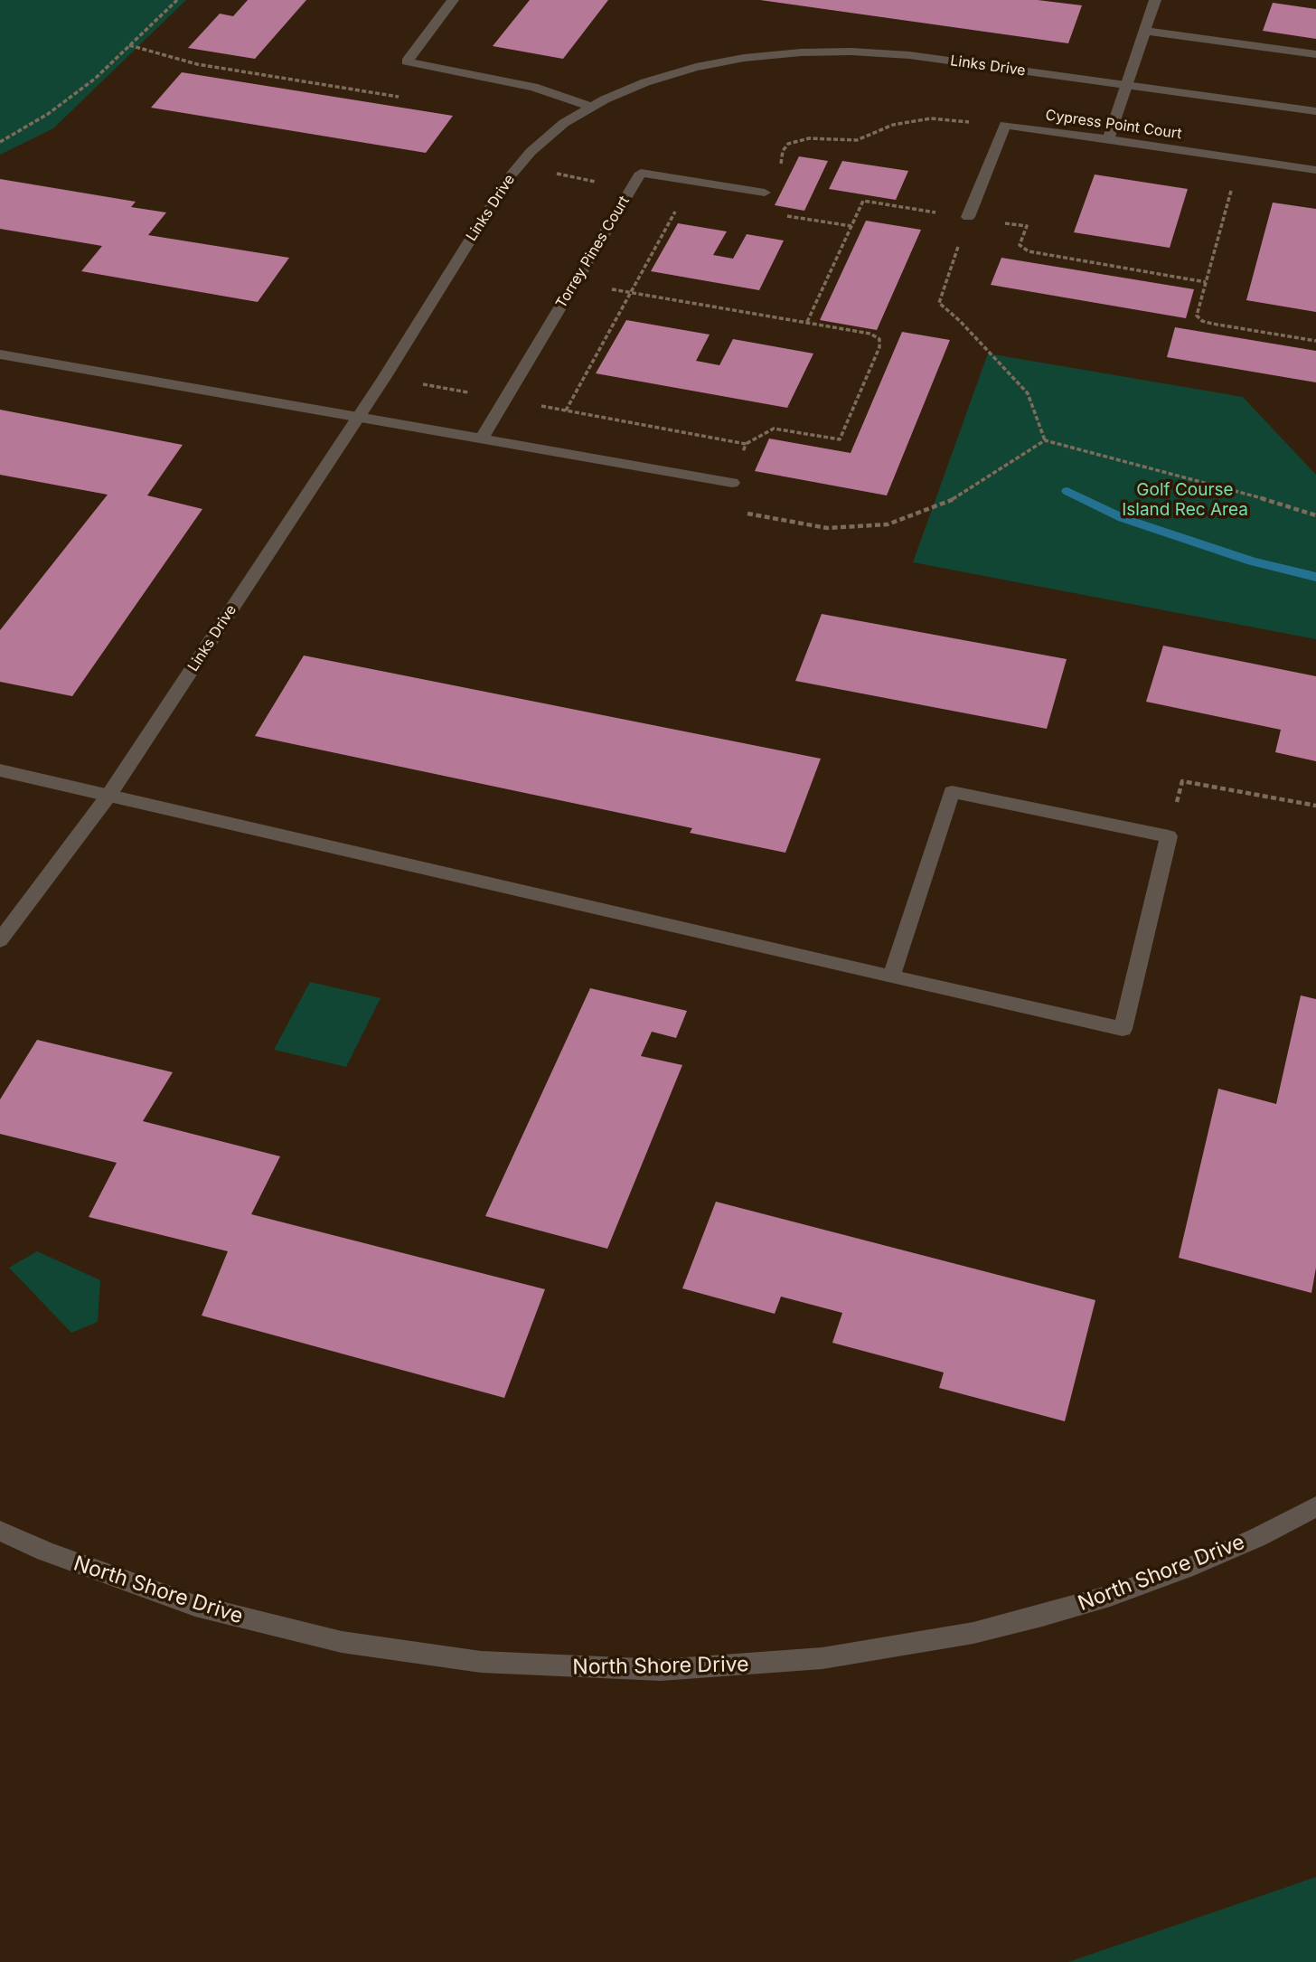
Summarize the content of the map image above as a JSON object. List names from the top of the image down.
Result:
{
  "streets": {
    "street": [
      "Links Drive",
      "Cypress Point Court",
      "Torrey Pines Court",
      "North Shore Drive"
    ]
  },
  "parks": ["Golf Course Island Rec Area"]
}
